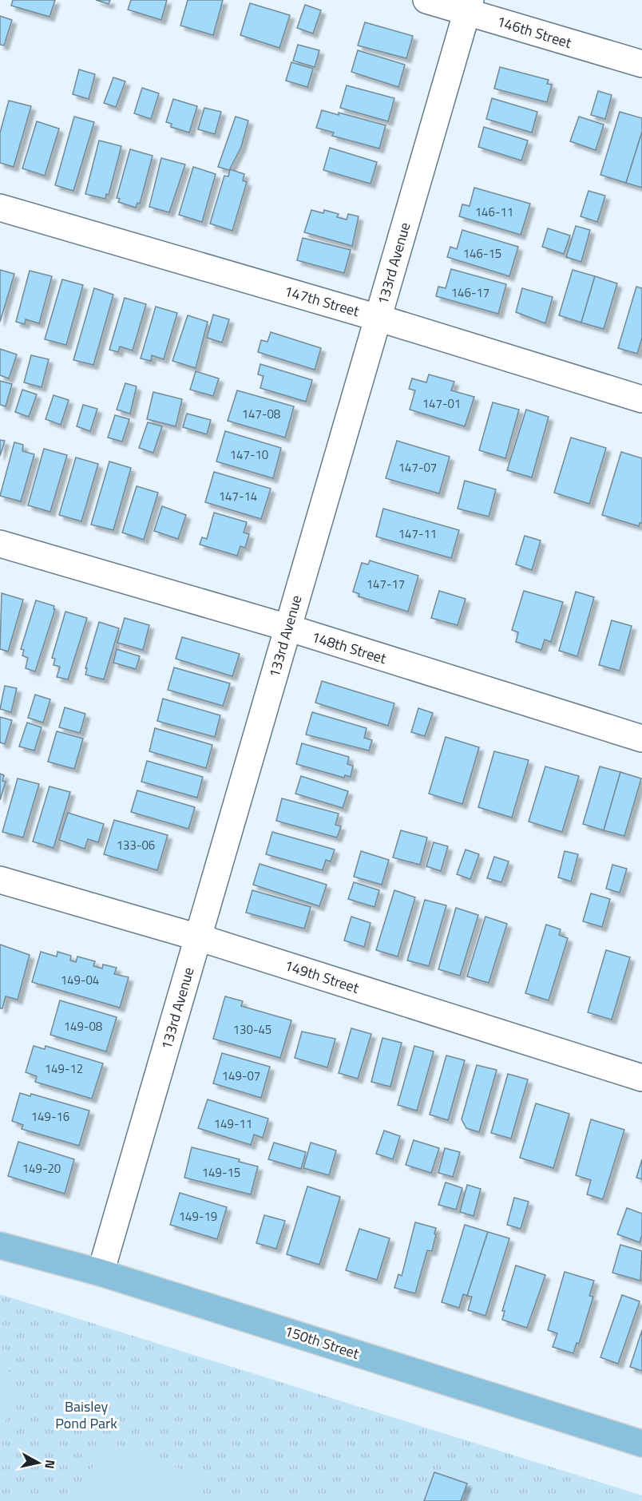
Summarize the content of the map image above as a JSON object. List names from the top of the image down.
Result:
{
  "streets": {
    "main road": ["150th Street"],
    "street": [
      "146th Street",
      "133rd Avenue",
      "147th Street",
      "148th Street",
      "149th Street"
    ]
  },
  "crossings": [
    ["146th Street", "133rd Avenue"],
    ["133rd Avenue", "147th Street"],
    ["133rd Avenue", "148th Street"],
    ["133rd Avenue", "149th Street"],
    ["133rd Avenue", "150th Street"]
  ],
  "parks": ["Baisley Pond Park"],
  "house_numbers": [
    "146-11",
    "146-15",
    "146-17",
    "147-01",
    "147-08",
    "147-10",
    "147-07",
    "147-14",
    "147-11",
    "147-17",
    "133-06",
    "149-04",
    "149-08",
    "130-45",
    "149-12",
    "149-07",
    "149-16",
    "149-11",
    "149-20",
    "149-15",
    "149-19"
  ],
  "north": "right"
}
